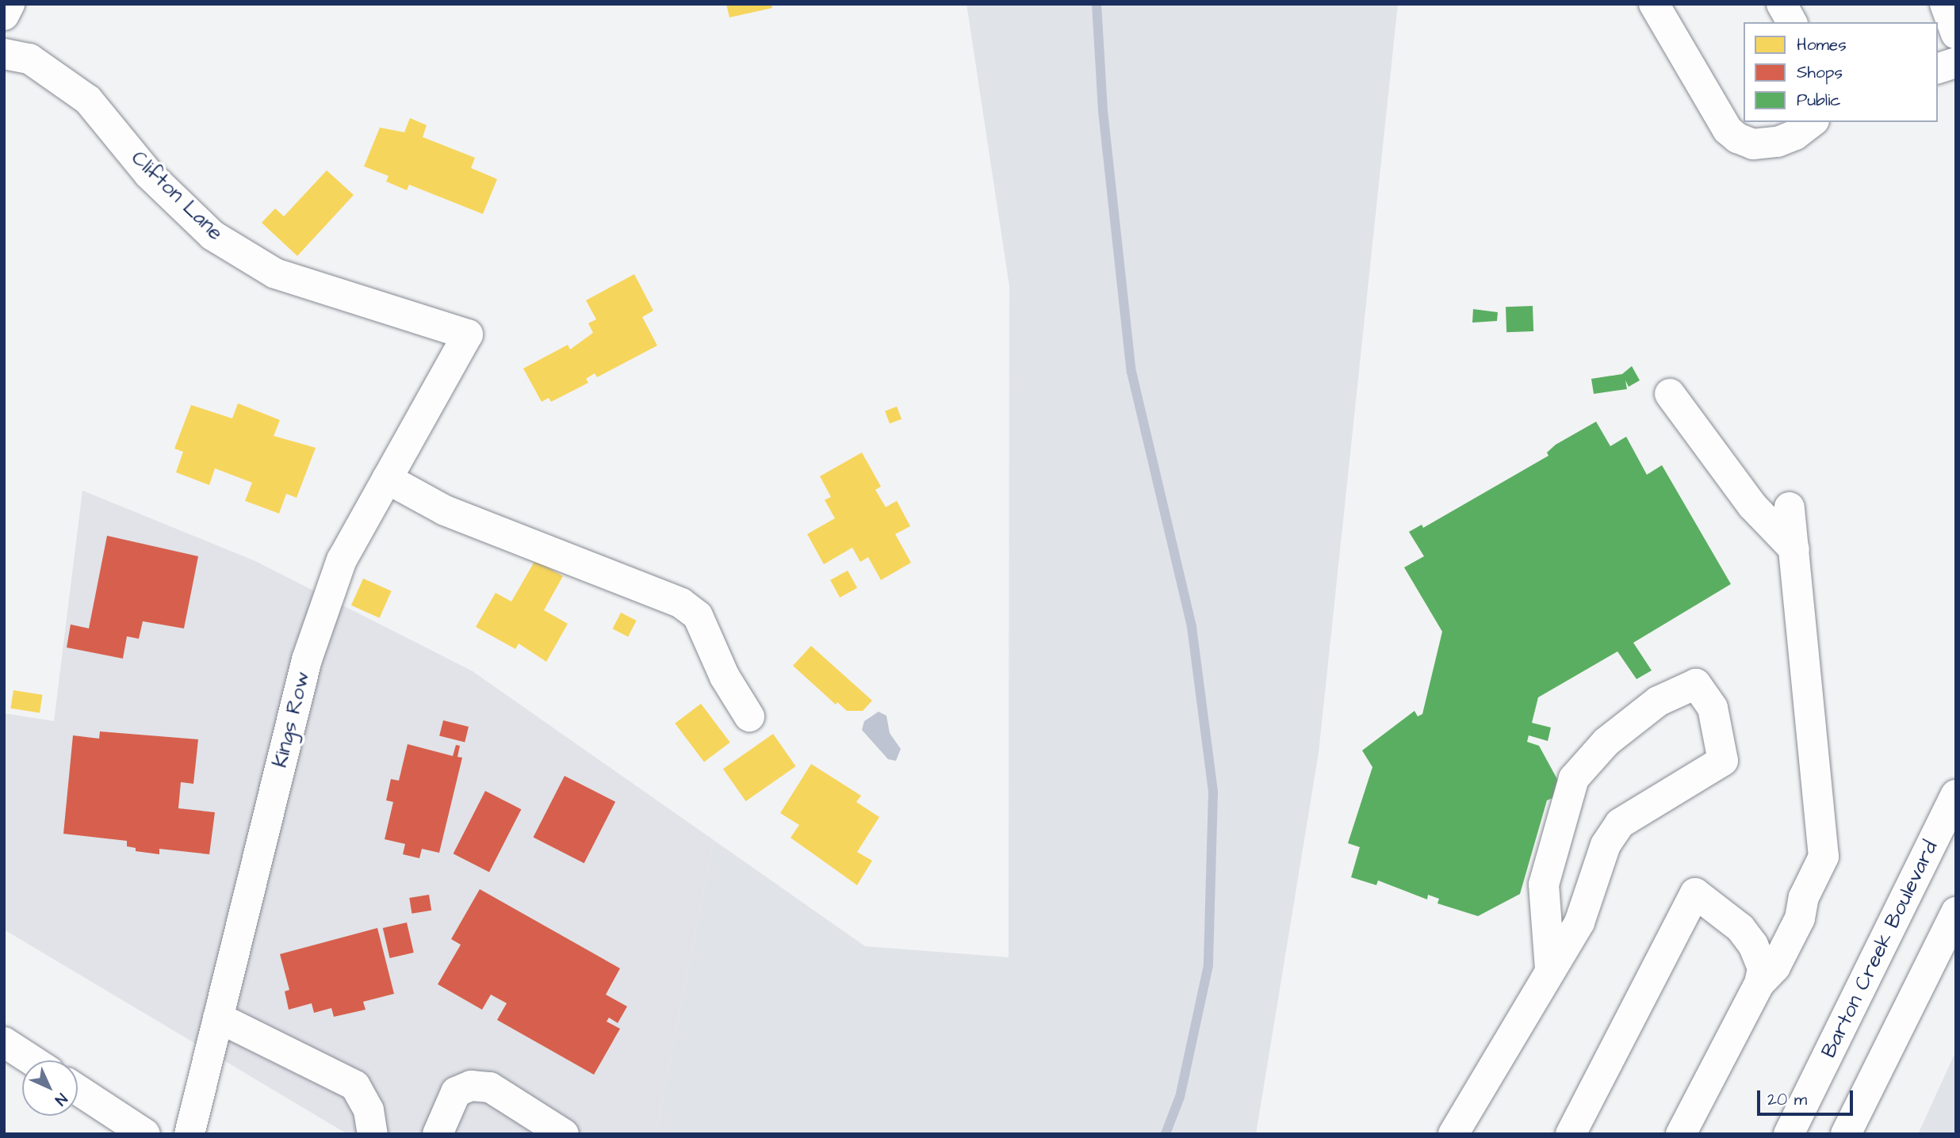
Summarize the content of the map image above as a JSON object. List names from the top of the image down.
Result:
{
  "streets": {
    "street": ["Clifton Lane", "Kings Row", "Barton Creek Boulevard"]
  },
  "crossings": [
    ["Clifton Lane", "Kings Row"]
  ],
  "legend": ["Homes", "Shops", "Public"],
  "scale_bar": "20 m",
  "north": "bottom right"
}
